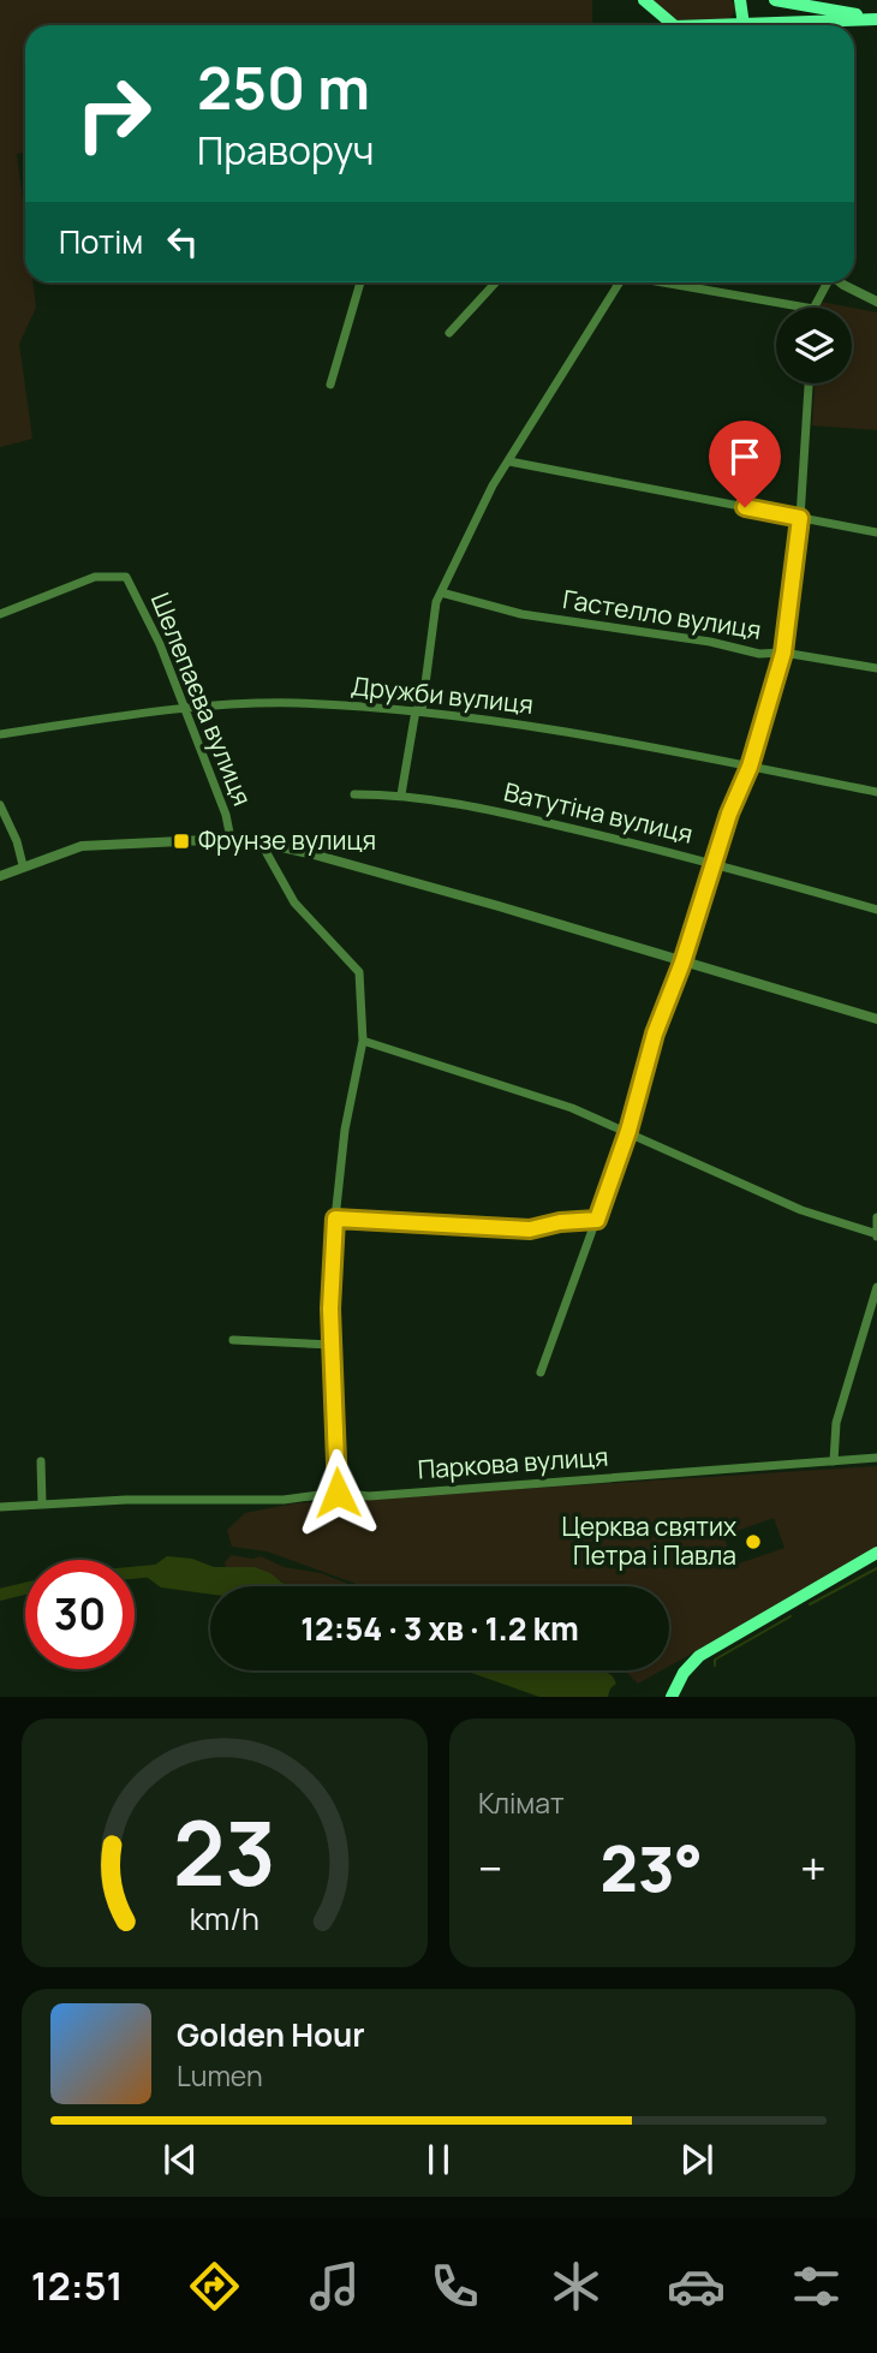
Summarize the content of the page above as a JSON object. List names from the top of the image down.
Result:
{
  "streets": {
    "street": [
      "Гастелло вулиця",
      "Дружби вулиця",
      "Шелепаєва вулиця",
      "Ватутіна вулиця",
      "Паркова вулиця"
    ]
  },
  "crossings": [
    ["Дружби вулиця", "Шелепаєва вулиця"]
  ],
  "places": {
    "transit": ["Фрунзе вулиця"],
    "other": ["Церква святих Петра і Павла"]
  },
  "page": {
    "turn": ["250 m", "Праворуч"],
    "then": "Потім",
    "limit": "30",
    "trip": "12:54 · 3 хв · 1.2 km",
    "tile": "Клімат",
    "heat": ["−", "23°", "+"],
    "song": ["Golden Hour", "Lumen"],
    "tabs": "12:51",
    "gauge": ["23", "km/h"]
  }
}
